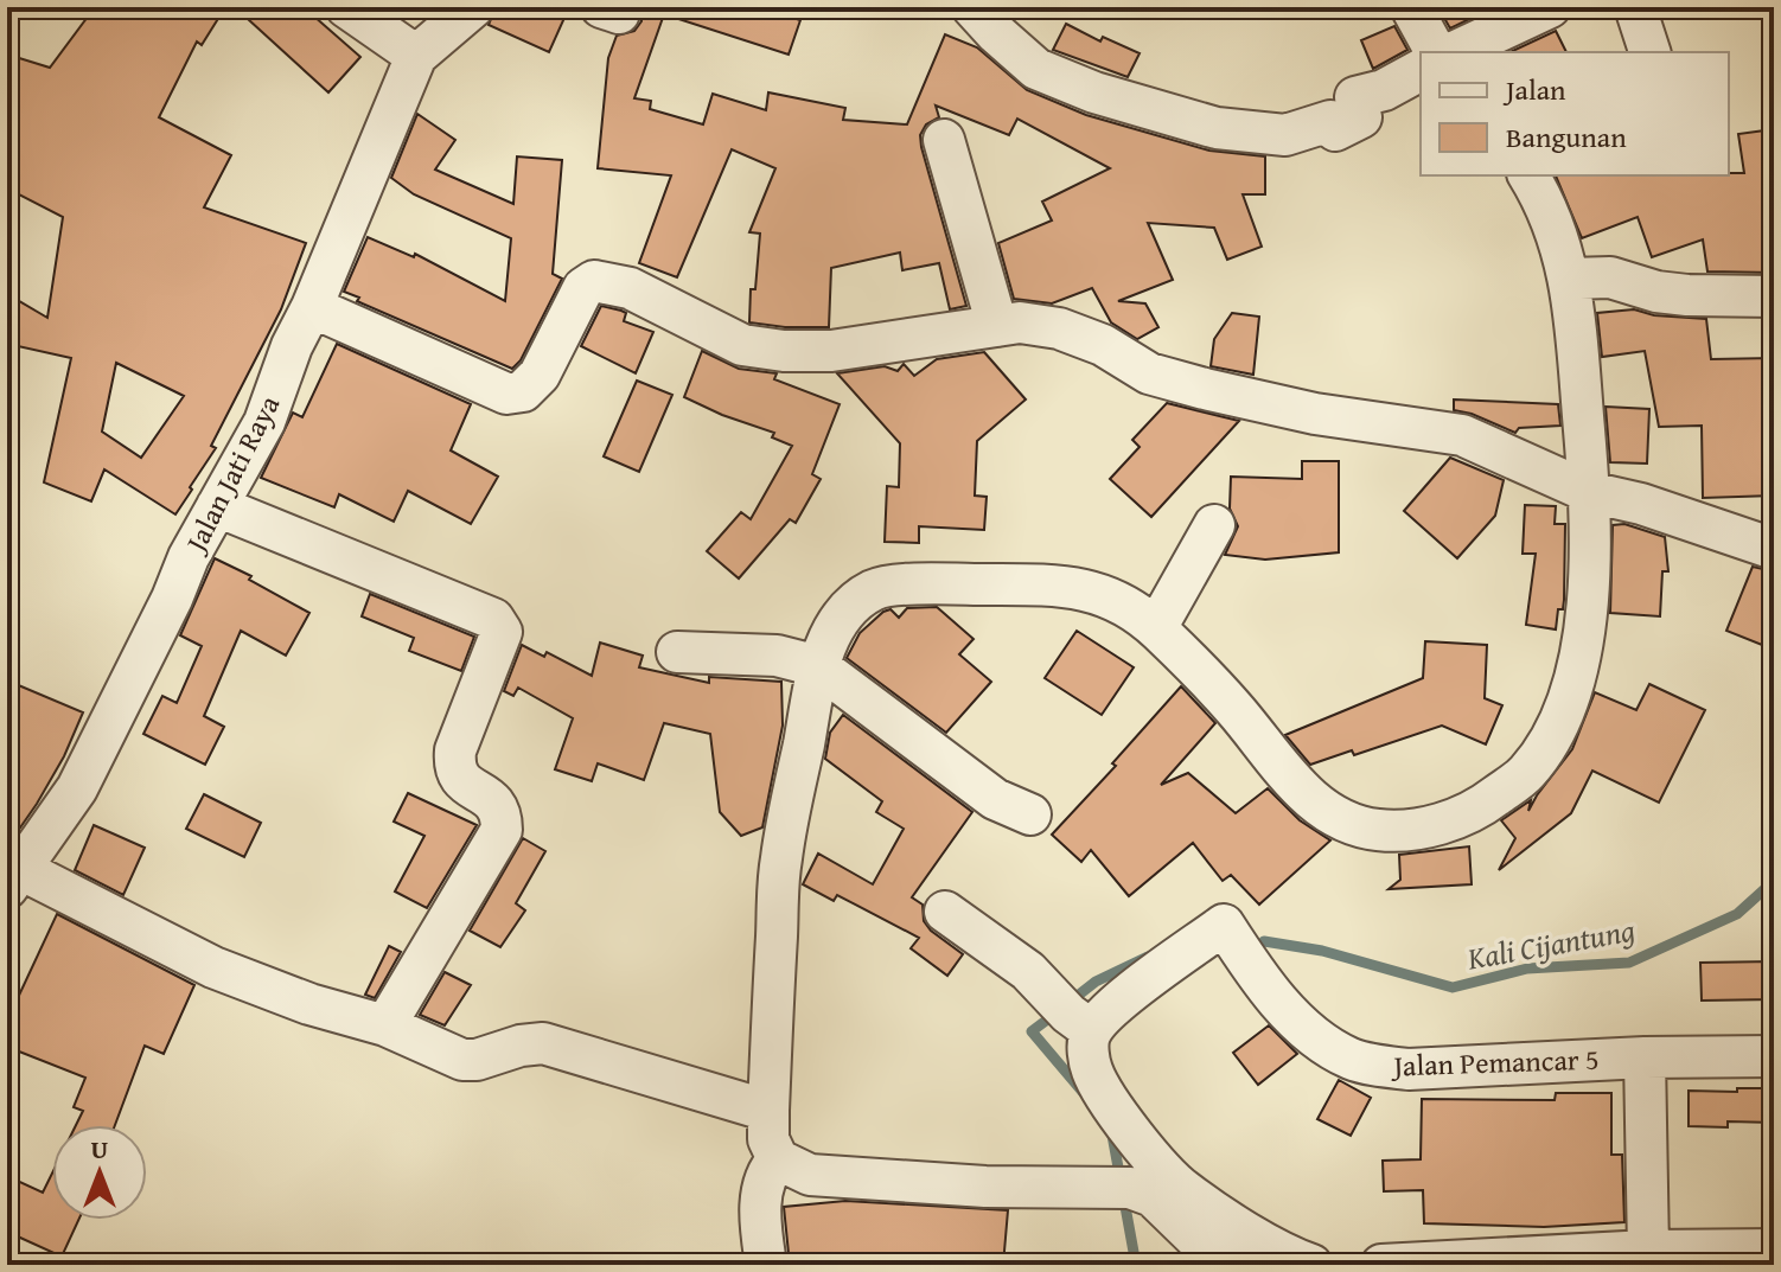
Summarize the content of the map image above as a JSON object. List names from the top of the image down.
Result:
{
  "streets": {
    "street": ["Jalan Jati Raya", "Jalan Pemancar 5"]
  },
  "water": ["Kali Cijantung"],
  "legend": ["Jalan", "Bangunan"],
  "north": "top"
}
